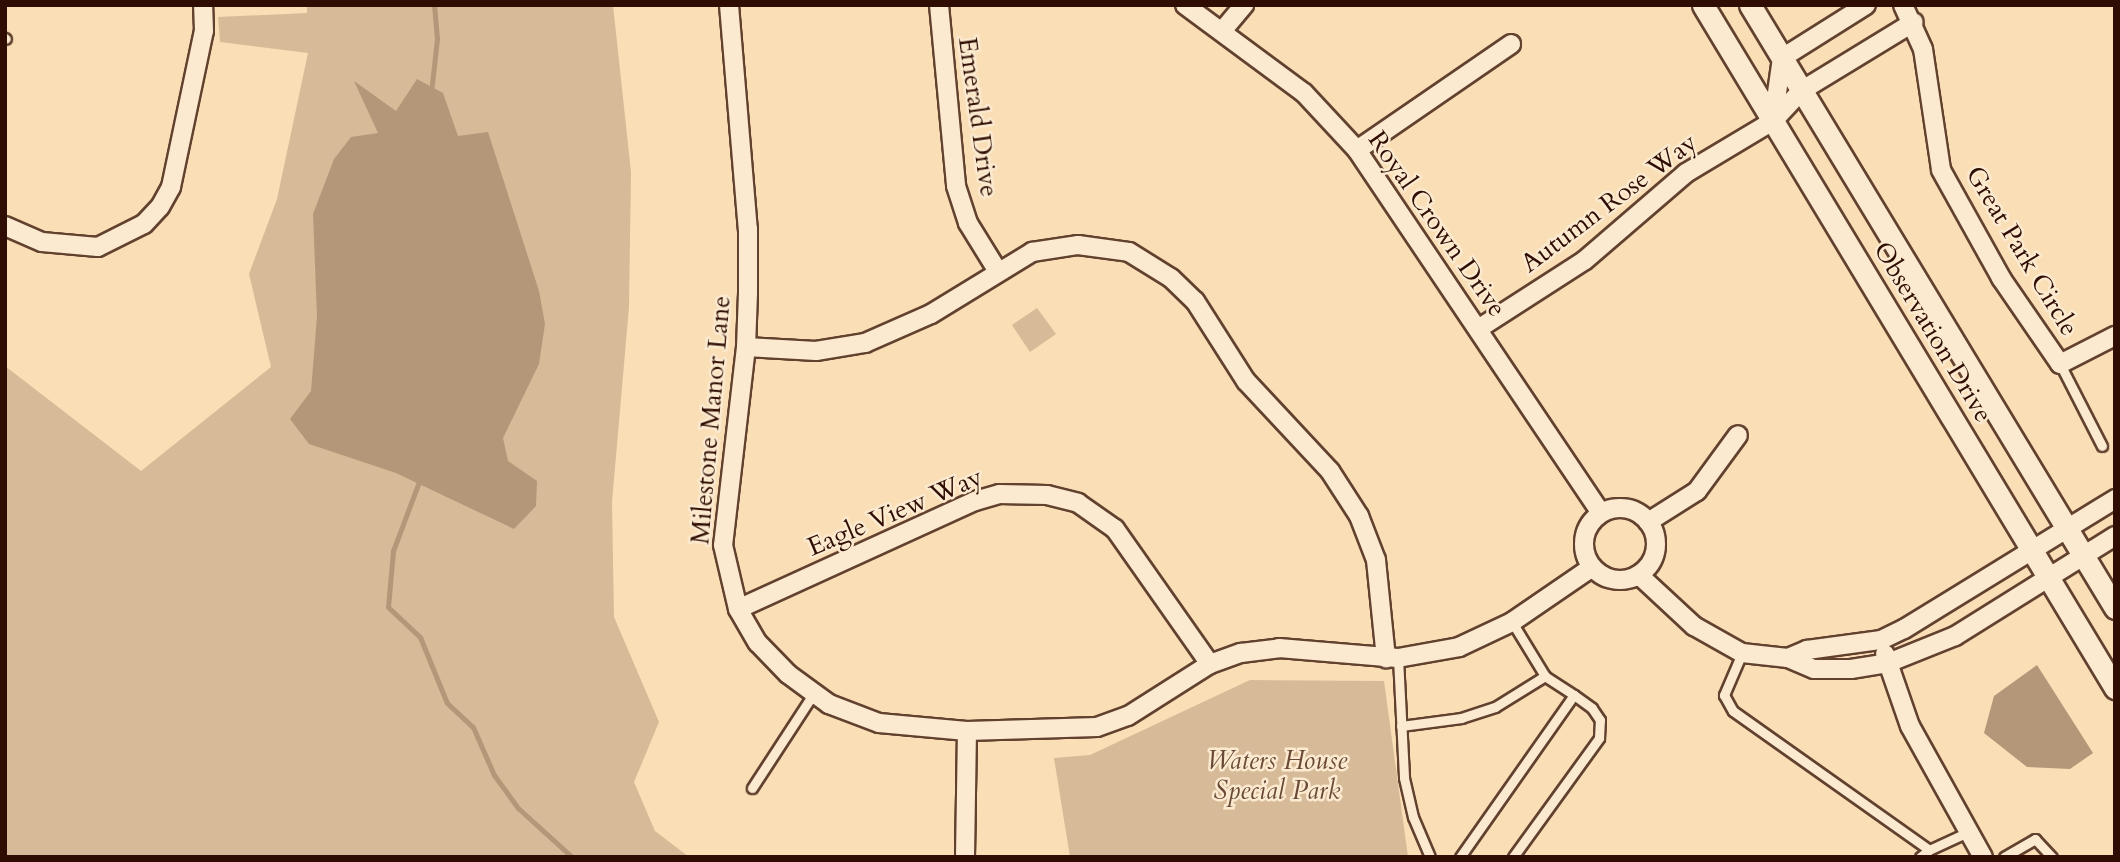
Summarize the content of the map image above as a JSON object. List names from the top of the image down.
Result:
{
  "streets": {
    "street": [
      "Emerald Drive",
      "Autumn Rose Way",
      "Royal Crown Drive",
      "Great Park Circle",
      "Observation Drive",
      "Milestone Manor Lane",
      "Eagle View Way"
    ]
  },
  "crossings": [
    ["Autumn Rose Way", "Royal Crown Drive"],
    ["Autumn Rose Way", "Observation Drive"],
    ["Royal Crown Drive", "Milestone Manor Lane"],
    ["Milestone Manor Lane", "Eagle View Way"]
  ],
  "parks": ["Waters House Special Park"]
}
